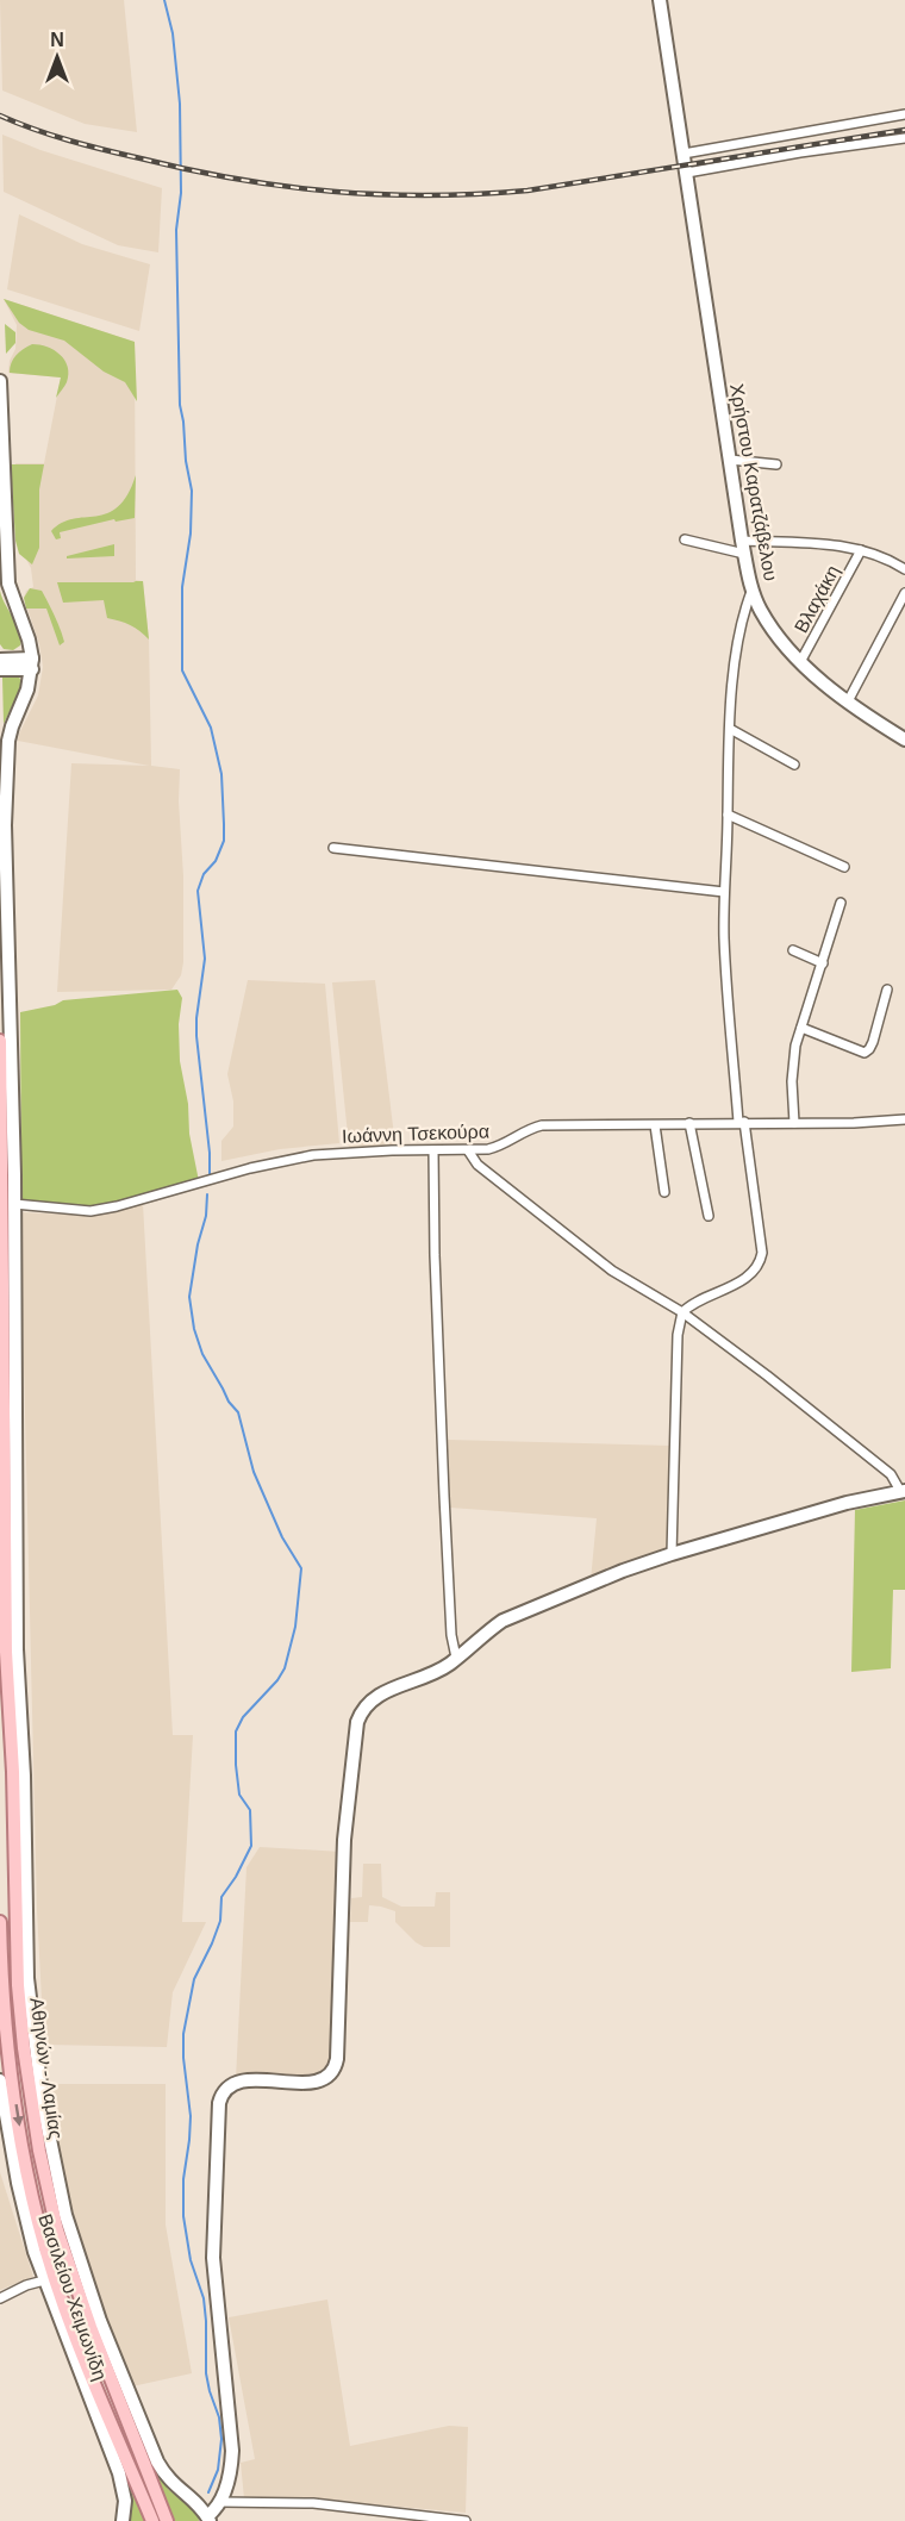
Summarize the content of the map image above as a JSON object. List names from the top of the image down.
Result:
{
  "streets": {
    "main road": ["Αθηνών - Λαμίας"],
    "street": [
      "Χρήστου Καρατζάβελου",
      "Βλαχάκη",
      "Ιωάννη Τσεκούρα",
      "Βασιλείου Χειμωνίδη"
    ]
  },
  "crossings": [
    ["Χρήστου Καρατζάβελου", "Βλαχάκη"]
  ],
  "north": "top"
}
